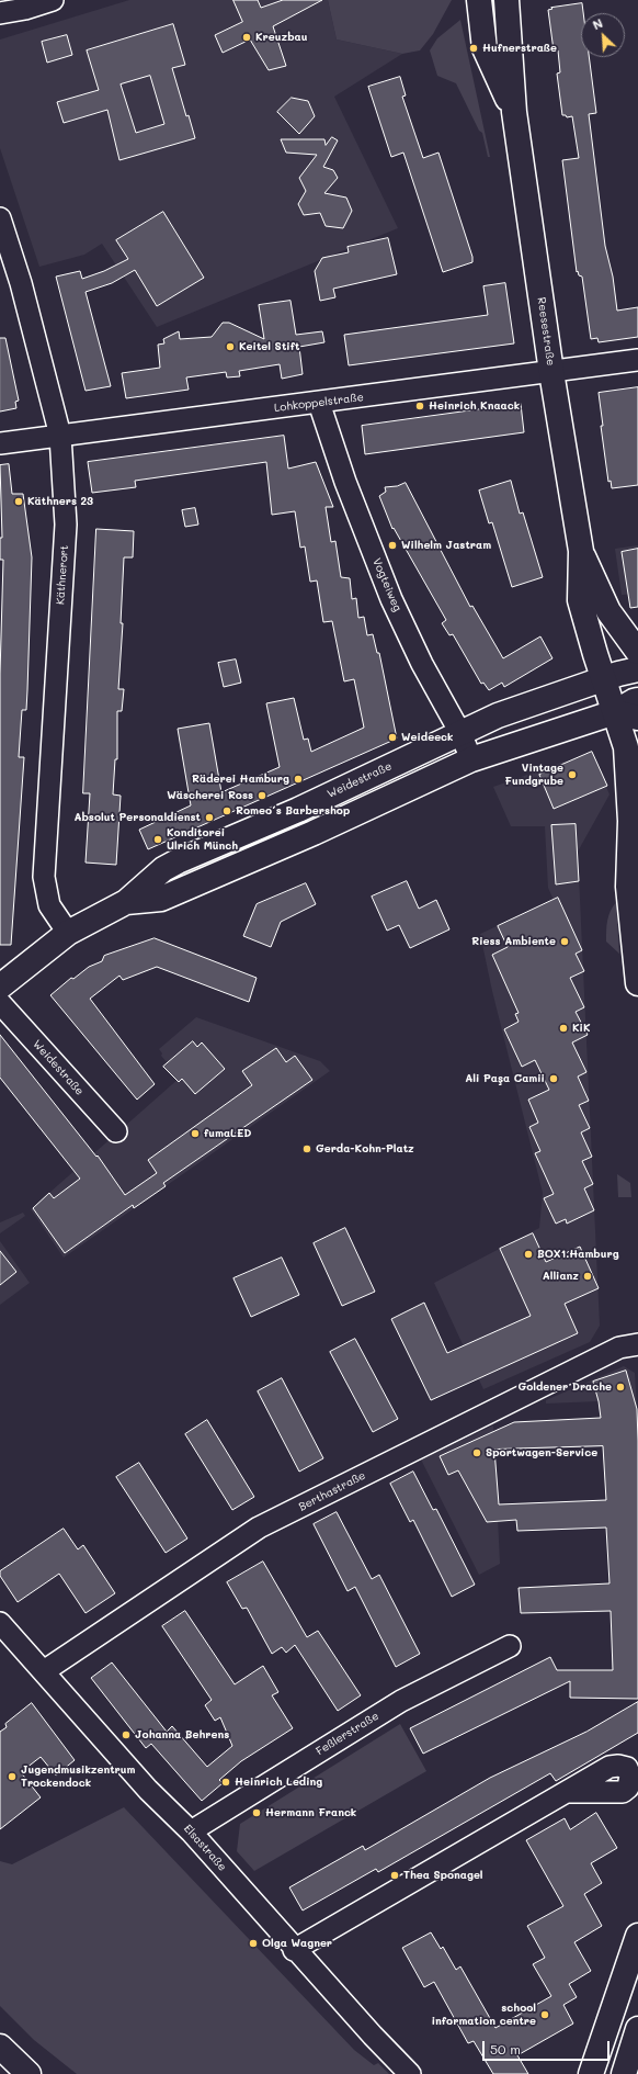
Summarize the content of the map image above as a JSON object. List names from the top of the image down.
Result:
{
  "streets": {
    "main road": ["Reesestraße", "Weidestraße"],
    "street": [
      "Lohkoppelstraße",
      "Käthnerort",
      "Vogteiweg",
      "Berthastraße",
      "Feßlerstraße",
      "Elsastraße"
    ]
  },
  "crossings": [
    ["Reesestraße", "Lohkoppelstraße"],
    ["Reesestraße", "Weidestraße"],
    ["Lohkoppelstraße", "Käthnerort"],
    ["Lohkoppelstraße", "Vogteiweg"],
    ["Käthnerort", "Weidestraße"],
    ["Vogteiweg", "Weidestraße"],
    ["Berthastraße", "Elsastraße"],
    ["Feßlerstraße", "Elsastraße"]
  ],
  "places": [
    "Kreuzbau",
    "Hufnerstraße",
    "Keitel Stift",
    "Heinrich Knaack",
    "Käthners 23",
    "Wilhelm Jastram",
    "Weideeck",
    "Vintage Fundgrube",
    "Räderei Hamburg",
    "Wäscherei Ross",
    "Romeo´s Barbershop",
    "Absolut Personaldienst",
    "Konditorei Ulrich Münch",
    "Riess Ambiente",
    "KiK",
    "Ali Paşa Camii",
    "fumaLED",
    "Gerda-Kohn-Platz",
    "BOX1.Hamburg",
    "Allianz",
    "Goldener Drache",
    "Sportwagen-Service",
    "Johanna Behrens",
    "Jugendmusikzentrum Trockendock",
    "Heinrich Leding",
    "Hermann Franck",
    "Thea Sponagel",
    "Olga Wagner",
    "school information centre"
  ],
  "scale_bar": "50 m",
  "north": "top left"
}
